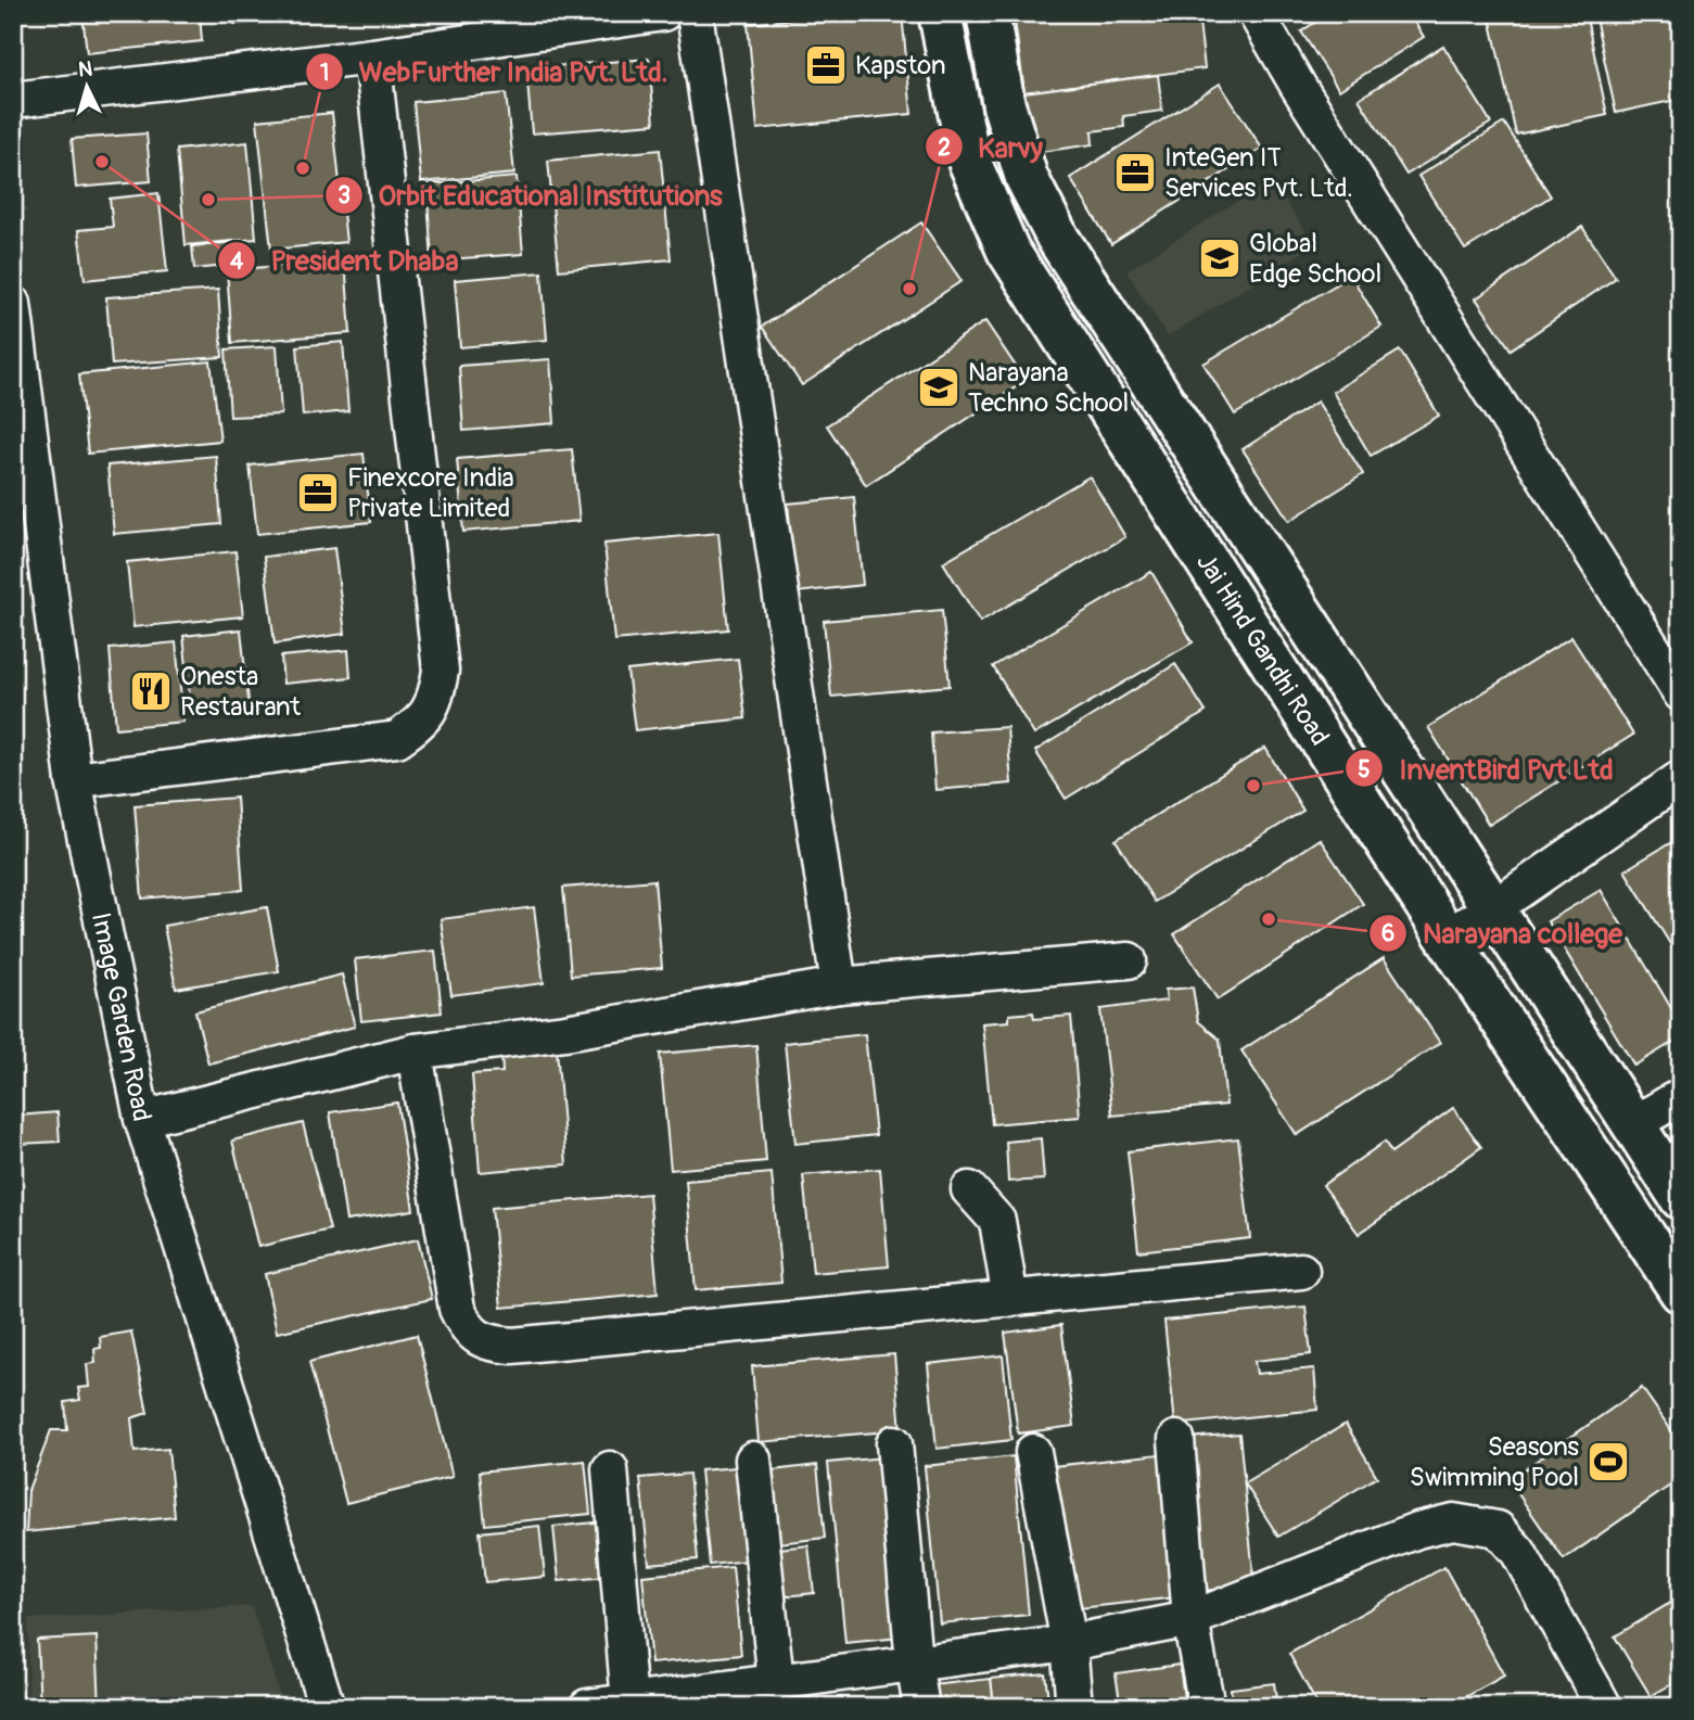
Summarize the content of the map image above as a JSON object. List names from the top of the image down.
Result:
{
  "streets": {
    "street": ["Jai Hind Gandhi Road", "Image Garden Road"]
  },
  "places": {
    "office": ["Kapston", "InteGen IT Services Pvt. Ltd.", "Finexcore India Private Limited"],
    "other": [
      "President Dhaba",
      "WebFurther India Pvt. Ltd.",
      "Orbit Educational Institutions",
      "Karvy",
      "InventBird Pvt Ltd",
      "Narayana college"
    ],
    "school or university": ["Global Edge School", "Narayana Techno School"],
    "restaurant": ["Onesta Restaurant"],
    "sports": ["Seasons Swimming Pool"]
  },
  "north": "top"
}
